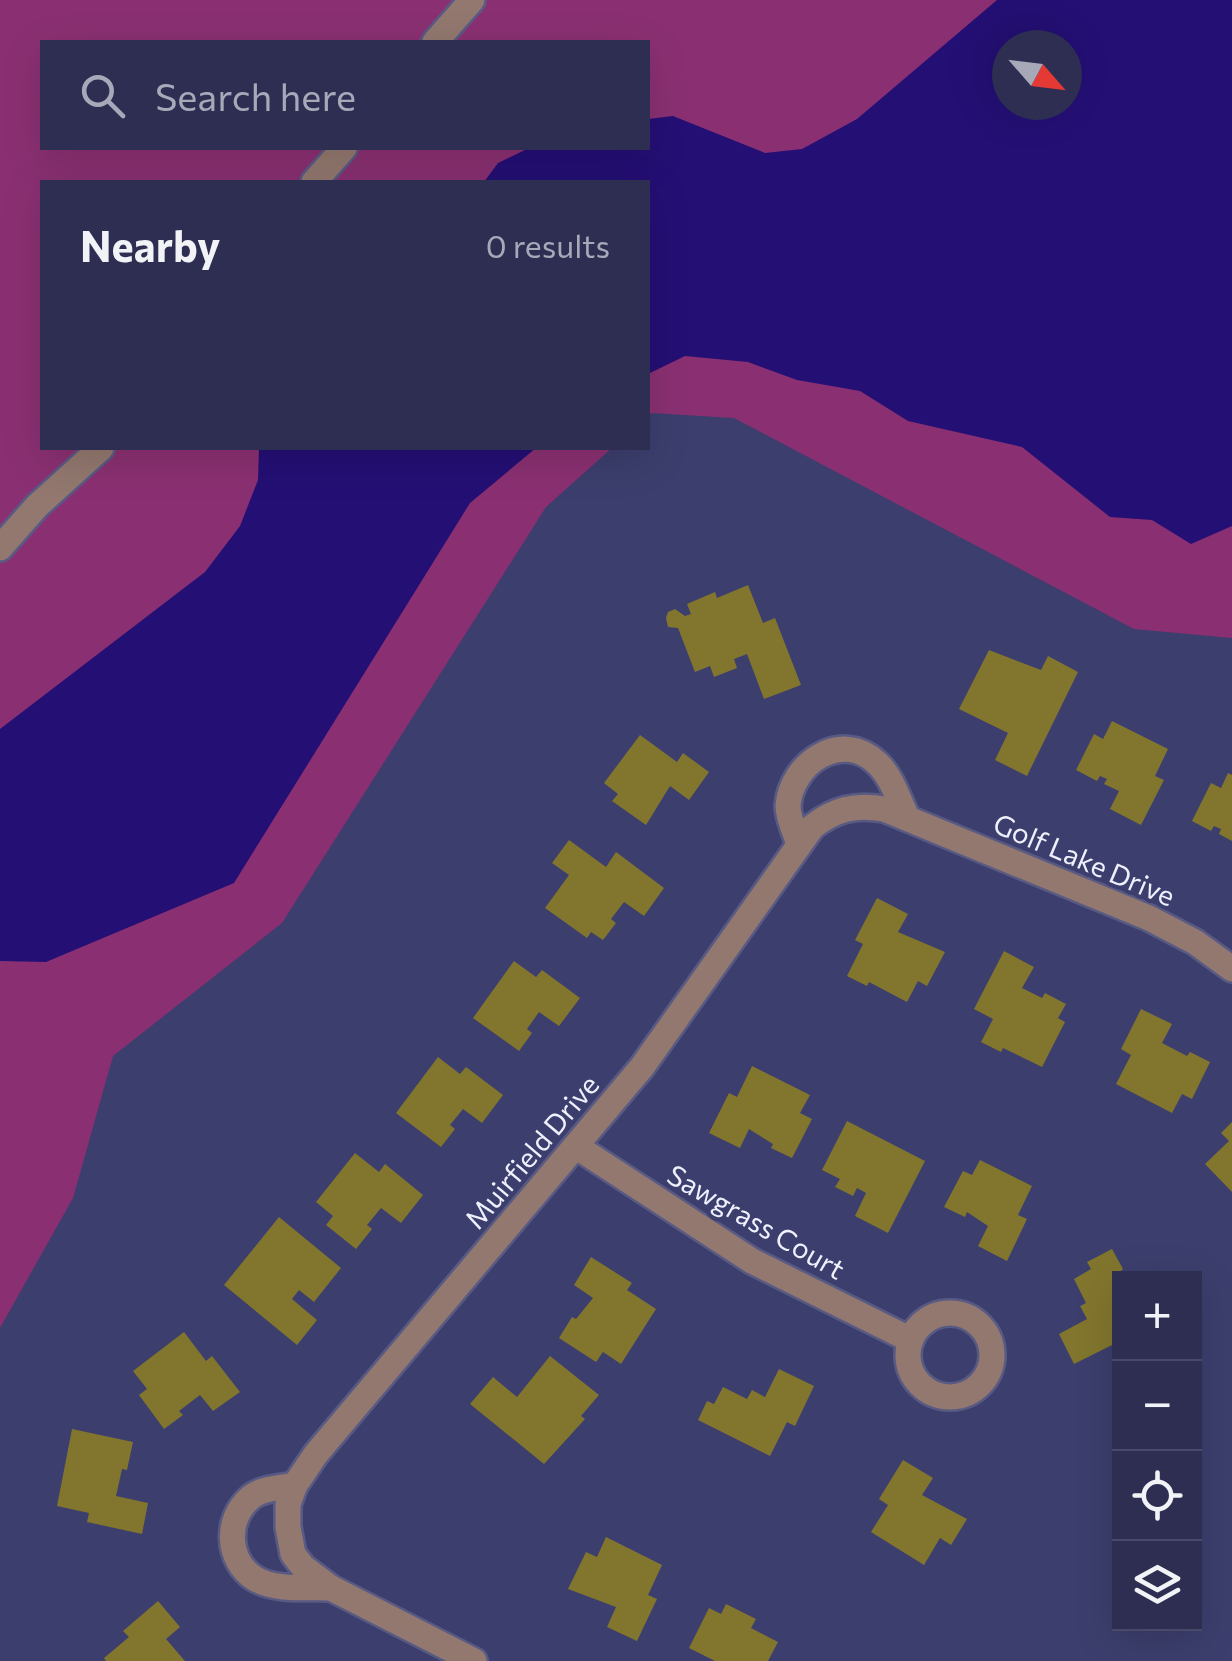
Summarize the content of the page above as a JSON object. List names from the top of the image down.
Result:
{
  "streets": {
    "street": ["Golf Lake Drive", "Muirfield Drive", "Sawgrass Court"]
  },
  "crossings": [
    ["Golf Lake Drive", "Muirfield Drive"],
    ["Muirfield Drive", "Sawgrass Court"]
  ],
  "north": "bottom right",
  "page": {
    "search": "Search here",
    "heading": ["Nearby", "0 results"],
    "map_buttons": ["+", "−"]
  }
}
